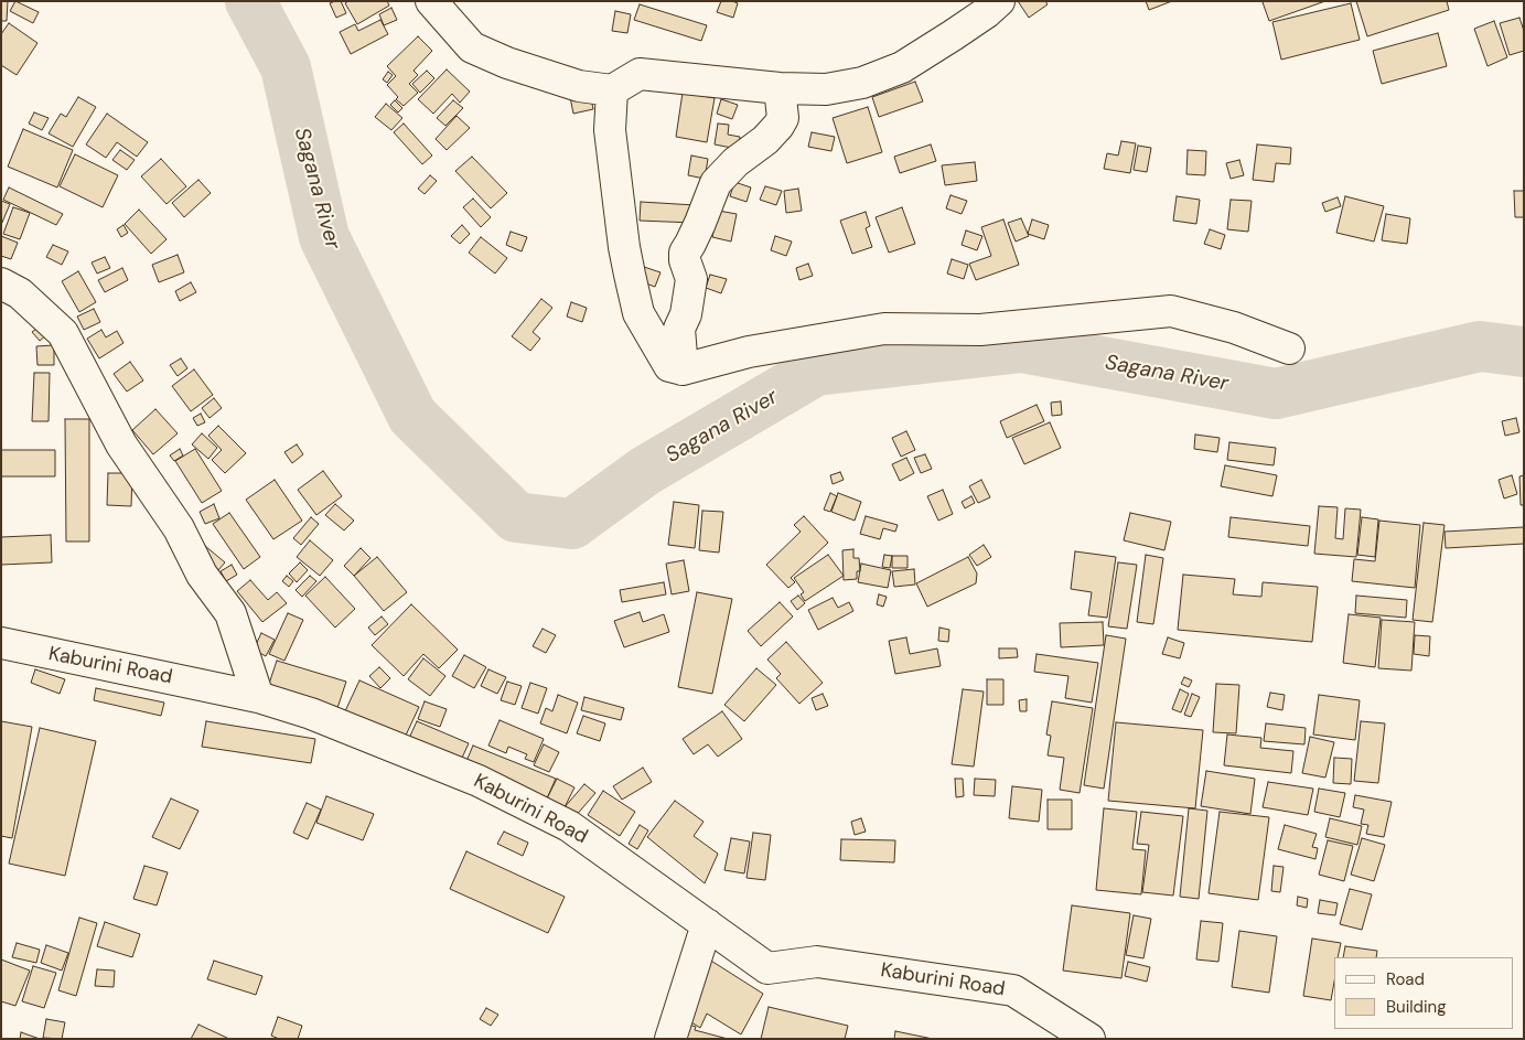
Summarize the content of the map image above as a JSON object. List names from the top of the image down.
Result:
{
  "streets": {
    "street": ["Kaburini Road"]
  },
  "water": ["Sagana River"],
  "legend": ["Road", "Building"]
}
